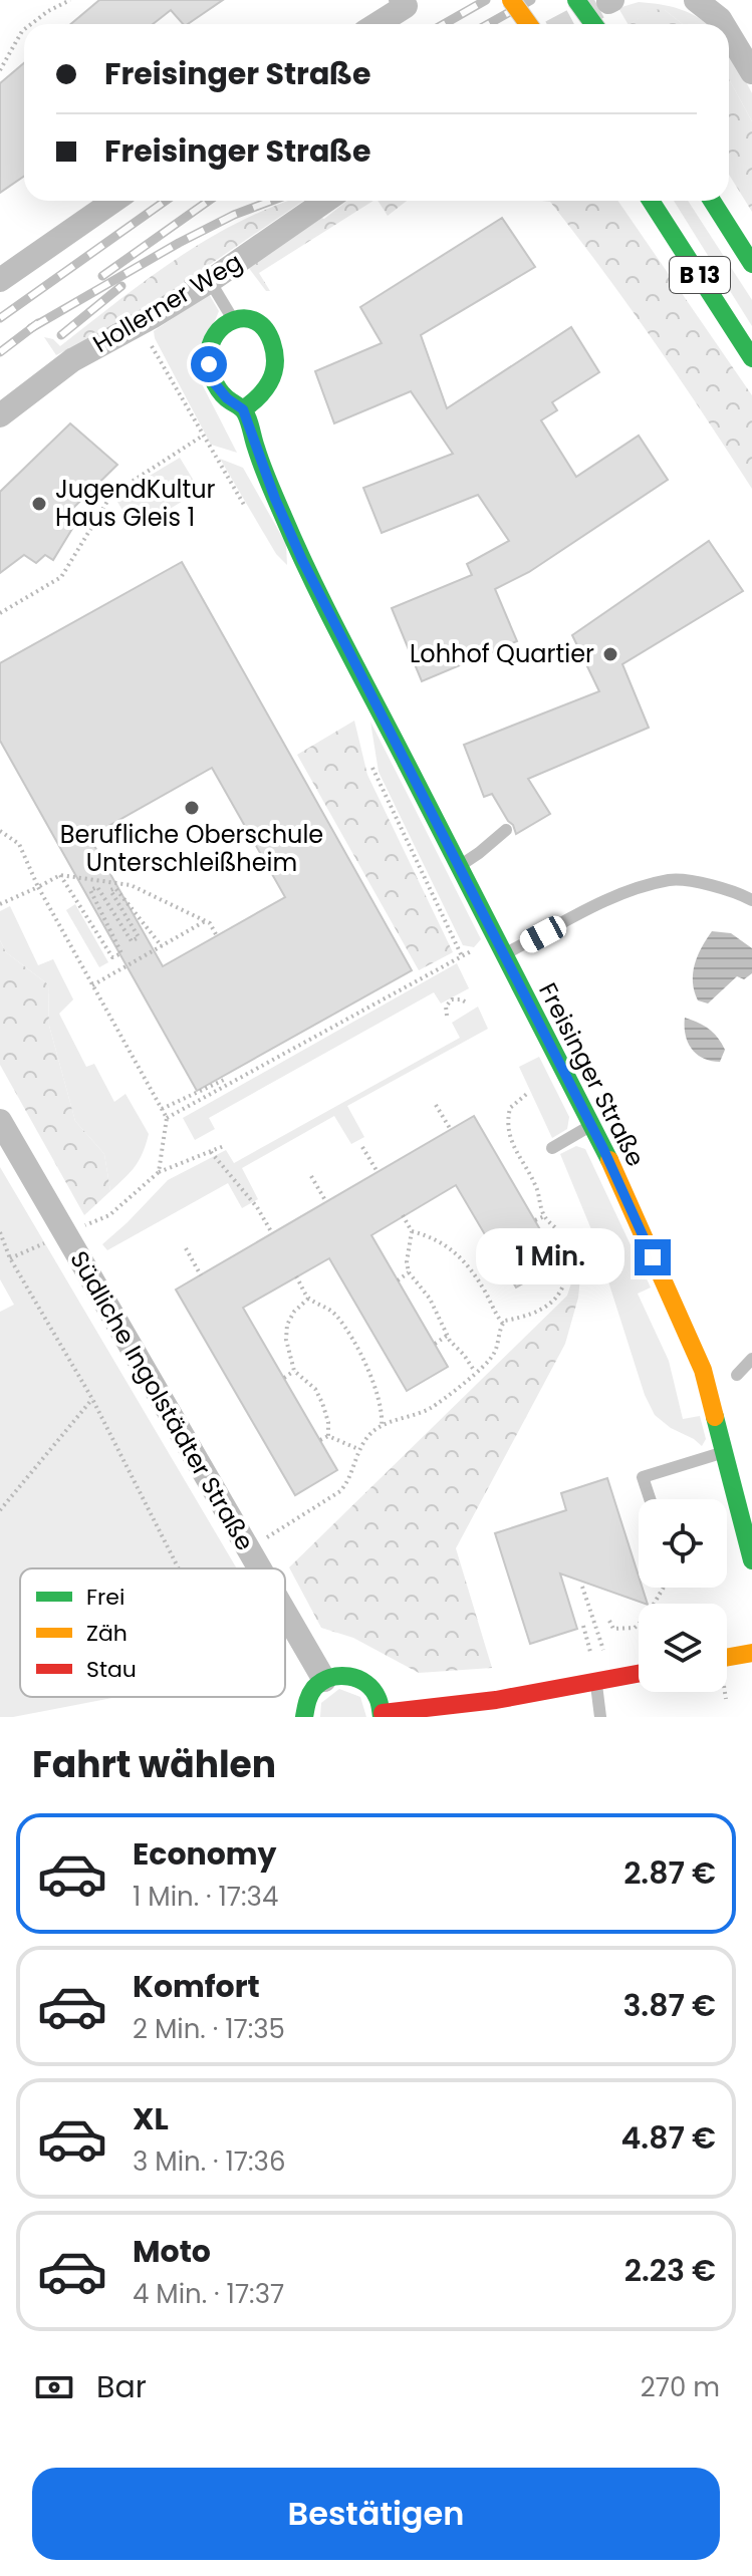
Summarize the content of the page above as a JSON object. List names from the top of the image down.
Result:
{
  "streets": {
    "street": [
      "B 13",
      "Hollerner Weg",
      "Freisinger Straße",
      "Südliche Ingolstädter Straße"
    ]
  },
  "places": ["JugendKultur Haus Gleis 1", "Lohhof Quartier", "Berufliche Oberschule Unterschleißheim"],
  "legend": ["Frei", "Zäh", "Stau"],
  "page": {
    "banner": ["Freisinger Straße", "Freisinger Straße"],
    "bubble": "1 Min.",
    "heading": "Fahrt wählen",
    "list": [
      {
        "name": "Economy",
        "note": "1 Min. · 17:34",
        "value": "2.87 €"
      },
      {
        "name": "Komfort",
        "note": "2 Min. · 17:35",
        "value": "3.87 €"
      },
      {
        "name": "XL",
        "note": "3 Min. · 17:36",
        "value": "4.87 €"
      },
      {
        "name": "Moto",
        "note": "4 Min. · 17:37",
        "value": "2.23 €"
      }
    ],
    "pay": ["Bar", "270 m"],
    "buttons": "Bestätigen"
  }
}
